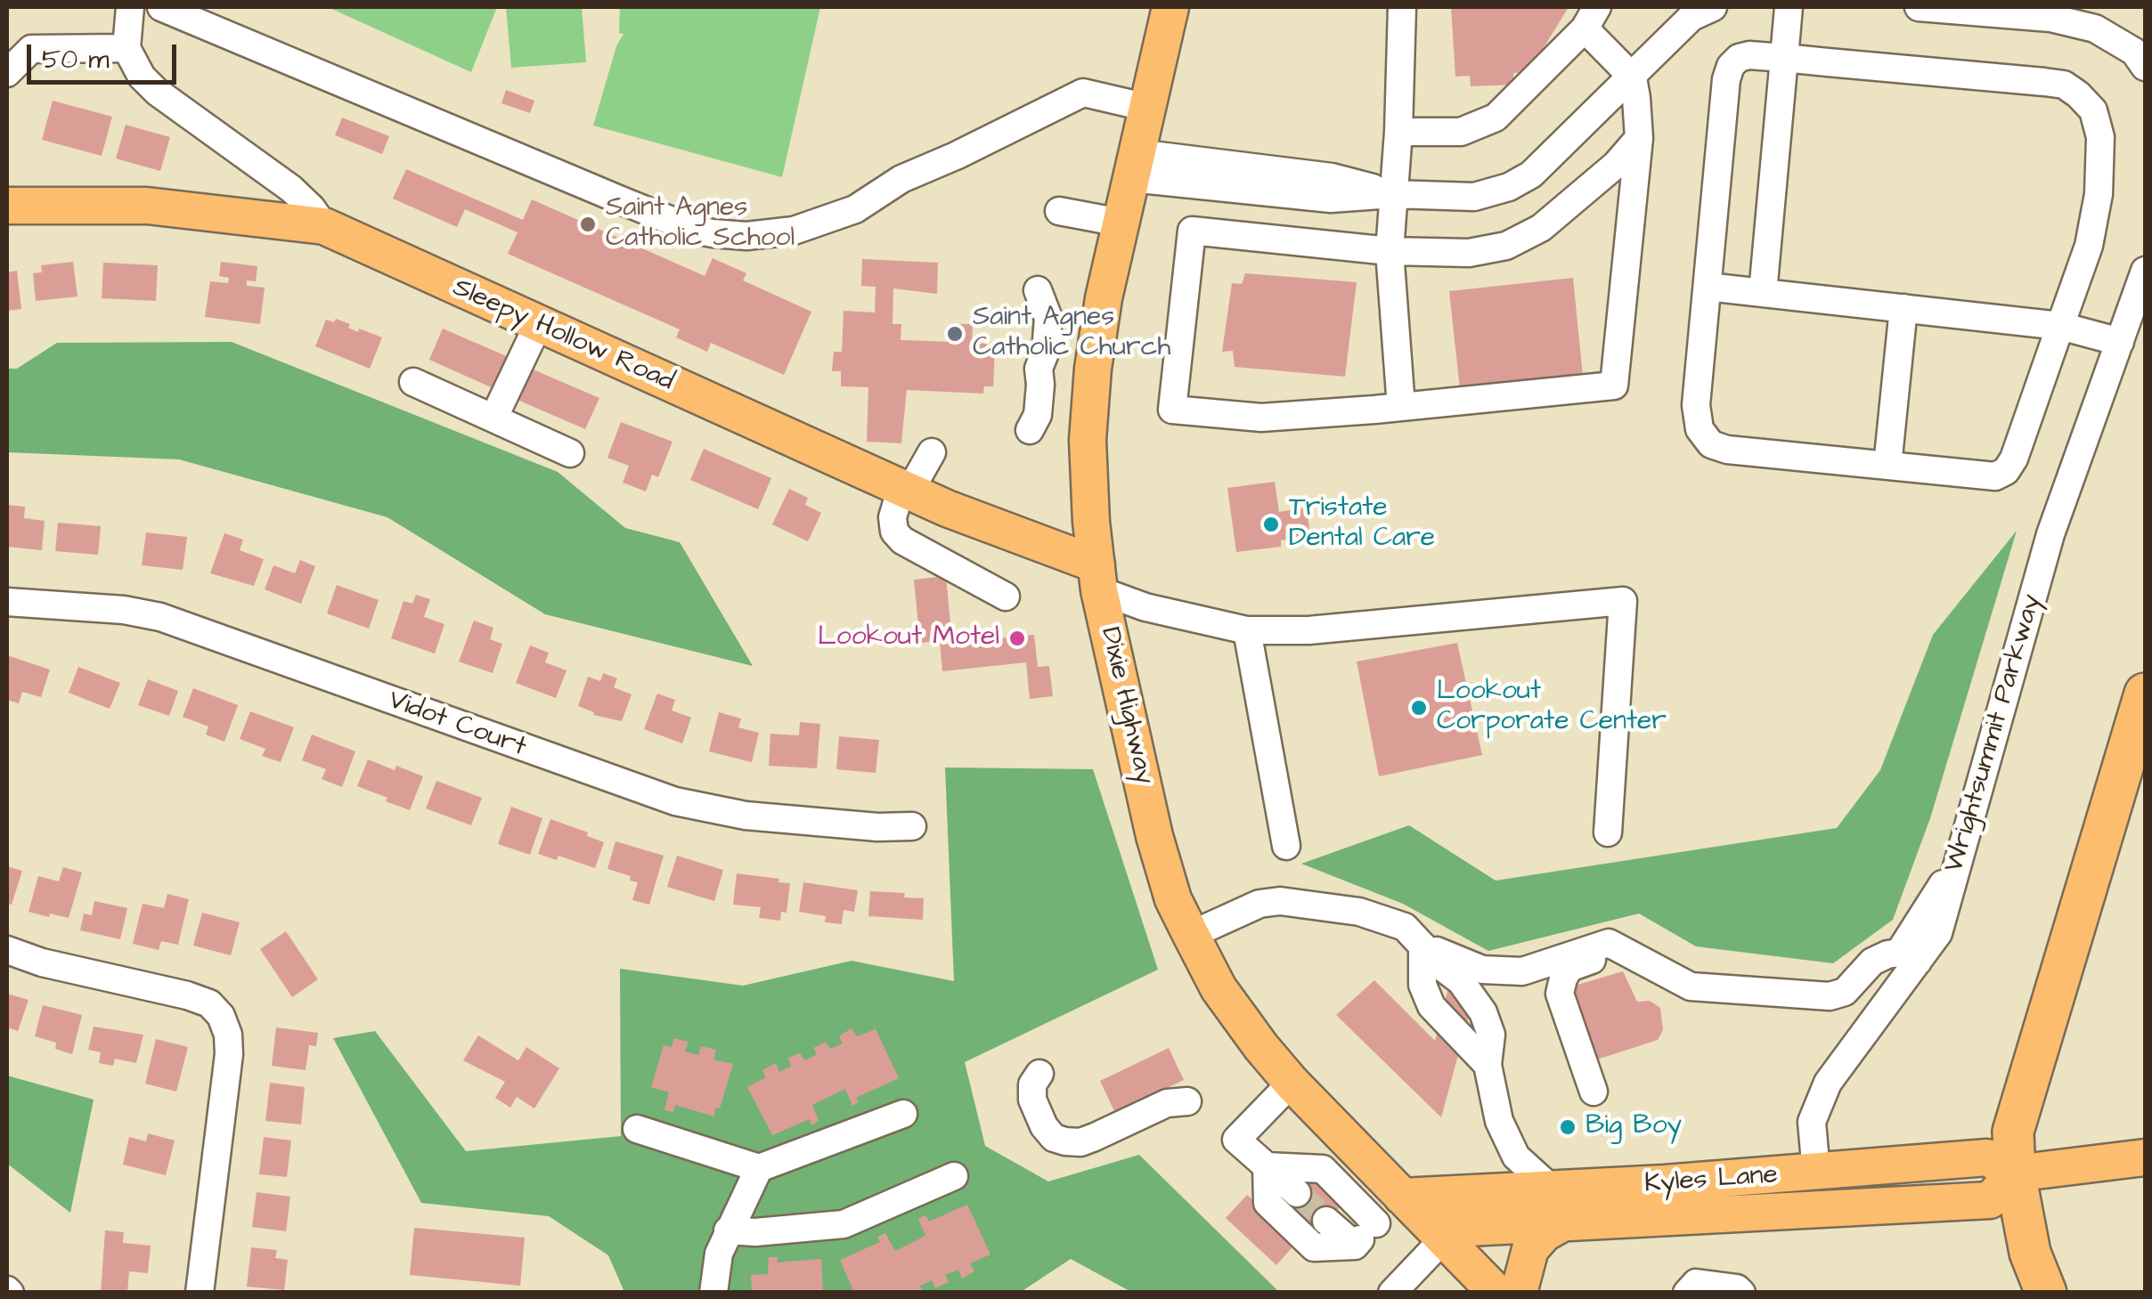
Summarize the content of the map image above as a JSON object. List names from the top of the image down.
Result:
{
  "streets": {
    "main road": ["Sleepy Hollow Road", "Dixie Highway", "Kyles Lane"],
    "street": ["Vidot Court", "Wrightsummit Parkway"]
  },
  "crossings": [
    ["Sleepy Hollow Road", "Dixie Highway"],
    ["Dixie Highway", "Kyles Lane"],
    ["Wrightsummit Parkway", "Kyles Lane"]
  ],
  "places": [
    "Saint Agnes Catholic School",
    "Saint Agnes Catholic Church",
    "Tristate Dental Care",
    "Lookout Motel",
    "Lookout Corporate Center",
    "Big Boy"
  ],
  "scale_bar": "50 m"
}
